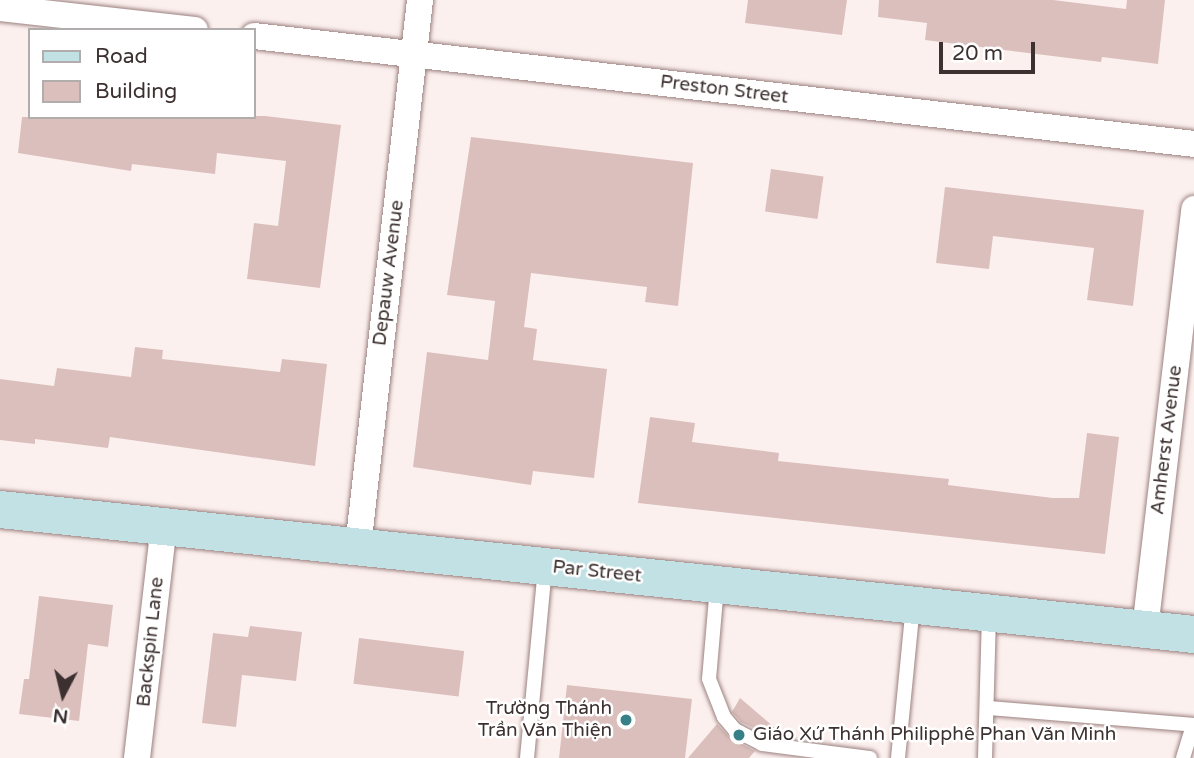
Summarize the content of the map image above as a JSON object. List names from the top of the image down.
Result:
{
  "streets": {
    "street": [
      "Preston Street",
      "Depauw Avenue",
      "Amherst Avenue",
      "Par Street",
      "Backspin Lane"
    ]
  },
  "crossings": [
    ["Preston Street", "Depauw Avenue"],
    ["Depauw Avenue", "Par Street"],
    ["Amherst Avenue", "Par Street"],
    ["Par Street", "Backspin Lane"]
  ],
  "places": ["Trường Thánh Trần Văn Thiện", "Giáo Xứ Thánh Philipphê Phan Văn Minh"],
  "legend": ["Road", "Building"],
  "scale_bar": "20 m",
  "north": "bottom"
}
